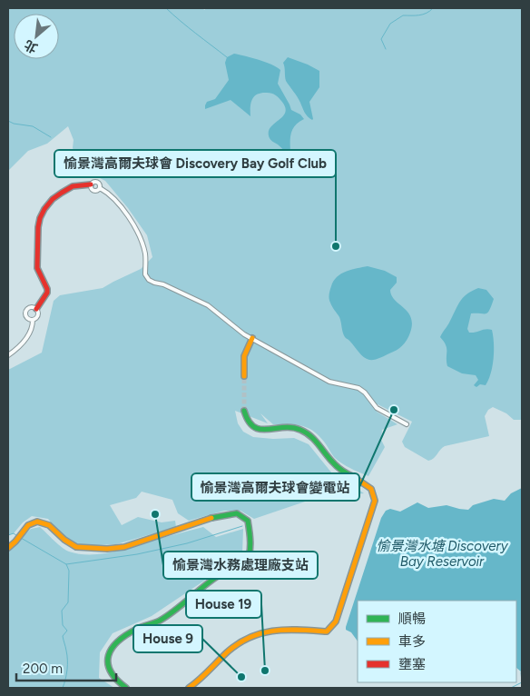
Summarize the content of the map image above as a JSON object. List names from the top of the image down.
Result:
{
  "water": ["愉景灣水塘 Discovery Bay Reservoir"],
  "places": [
    "愉景灣高爾夫球會 Discovery Bay Golf Club",
    "愉景灣高爾夫球會變電站",
    "愉景灣水務處理廠支站",
    "House 19",
    "House 9"
  ],
  "legend": ["順暢", "車多", "壅塞"],
  "scale_bar": "200 m",
  "north": "bottom left"
}
